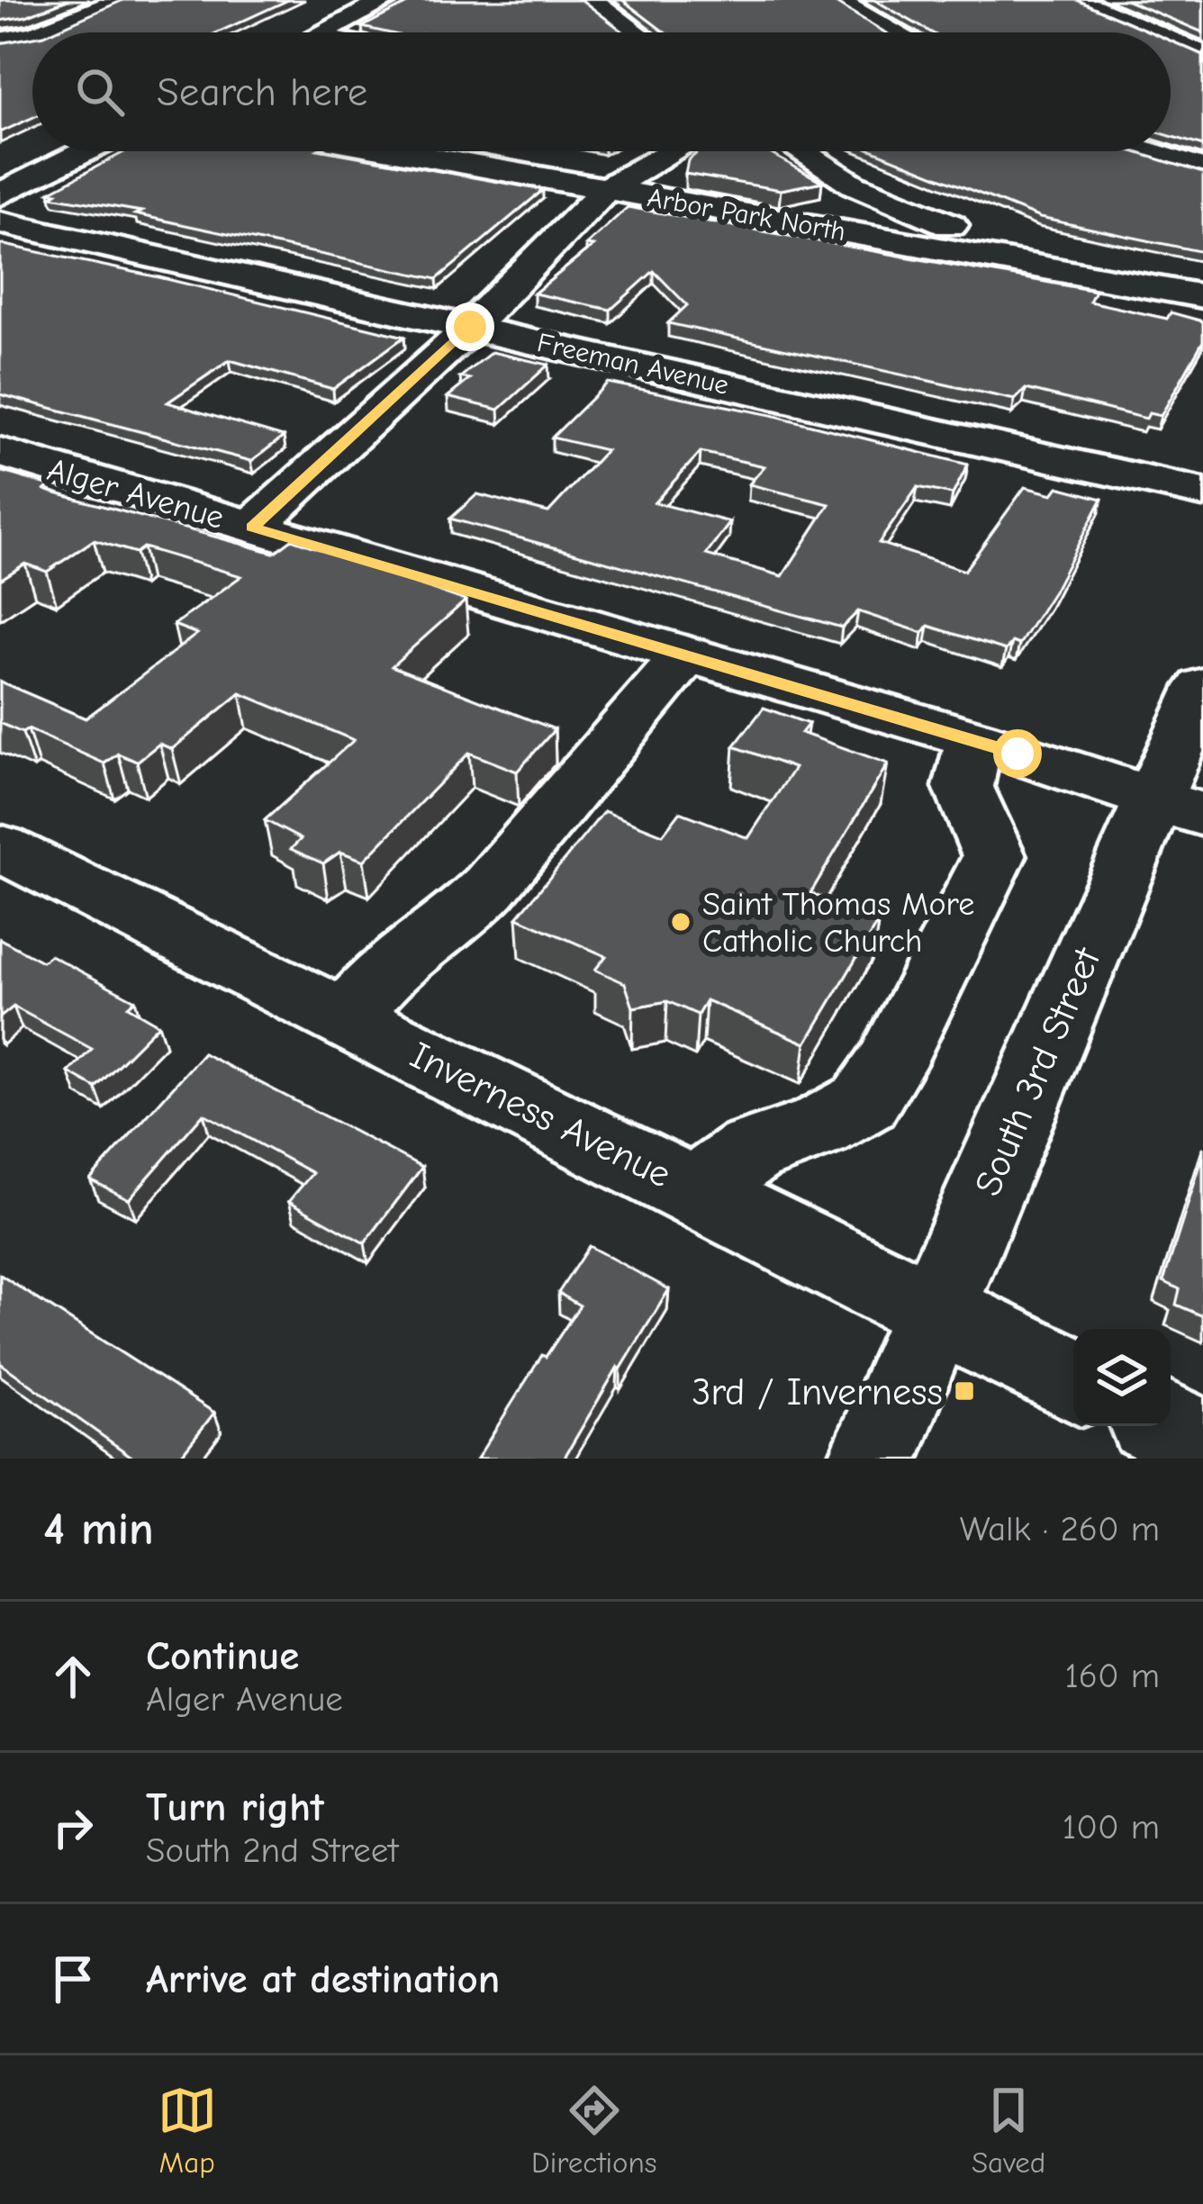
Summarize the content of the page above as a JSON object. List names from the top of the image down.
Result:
{
  "streets": {
    "street": [
      "Arbor Park North",
      "Freeman Avenue",
      "Alger Avenue",
      "South 3rd Street",
      "Inverness Avenue"
    ]
  },
  "crossings": [
    ["Alger Avenue", "South 3rd Street"],
    ["South 3rd Street", "Inverness Avenue"]
  ],
  "places": {
    "other": ["Saint Thomas More Catholic Church"],
    "transit": ["3rd / Inverness"]
  },
  "page": {
    "search": "Search here",
    "heading": ["4 min", "Walk · 260 m"],
    "list": [
      ["Continue", "Alger Avenue", "160 m"],
      ["Turn right", "South 2nd Street", "100 m"],
      "Arrive at destination"
    ],
    "nav": ["Map", "Directions", "Saved"]
  }
}
